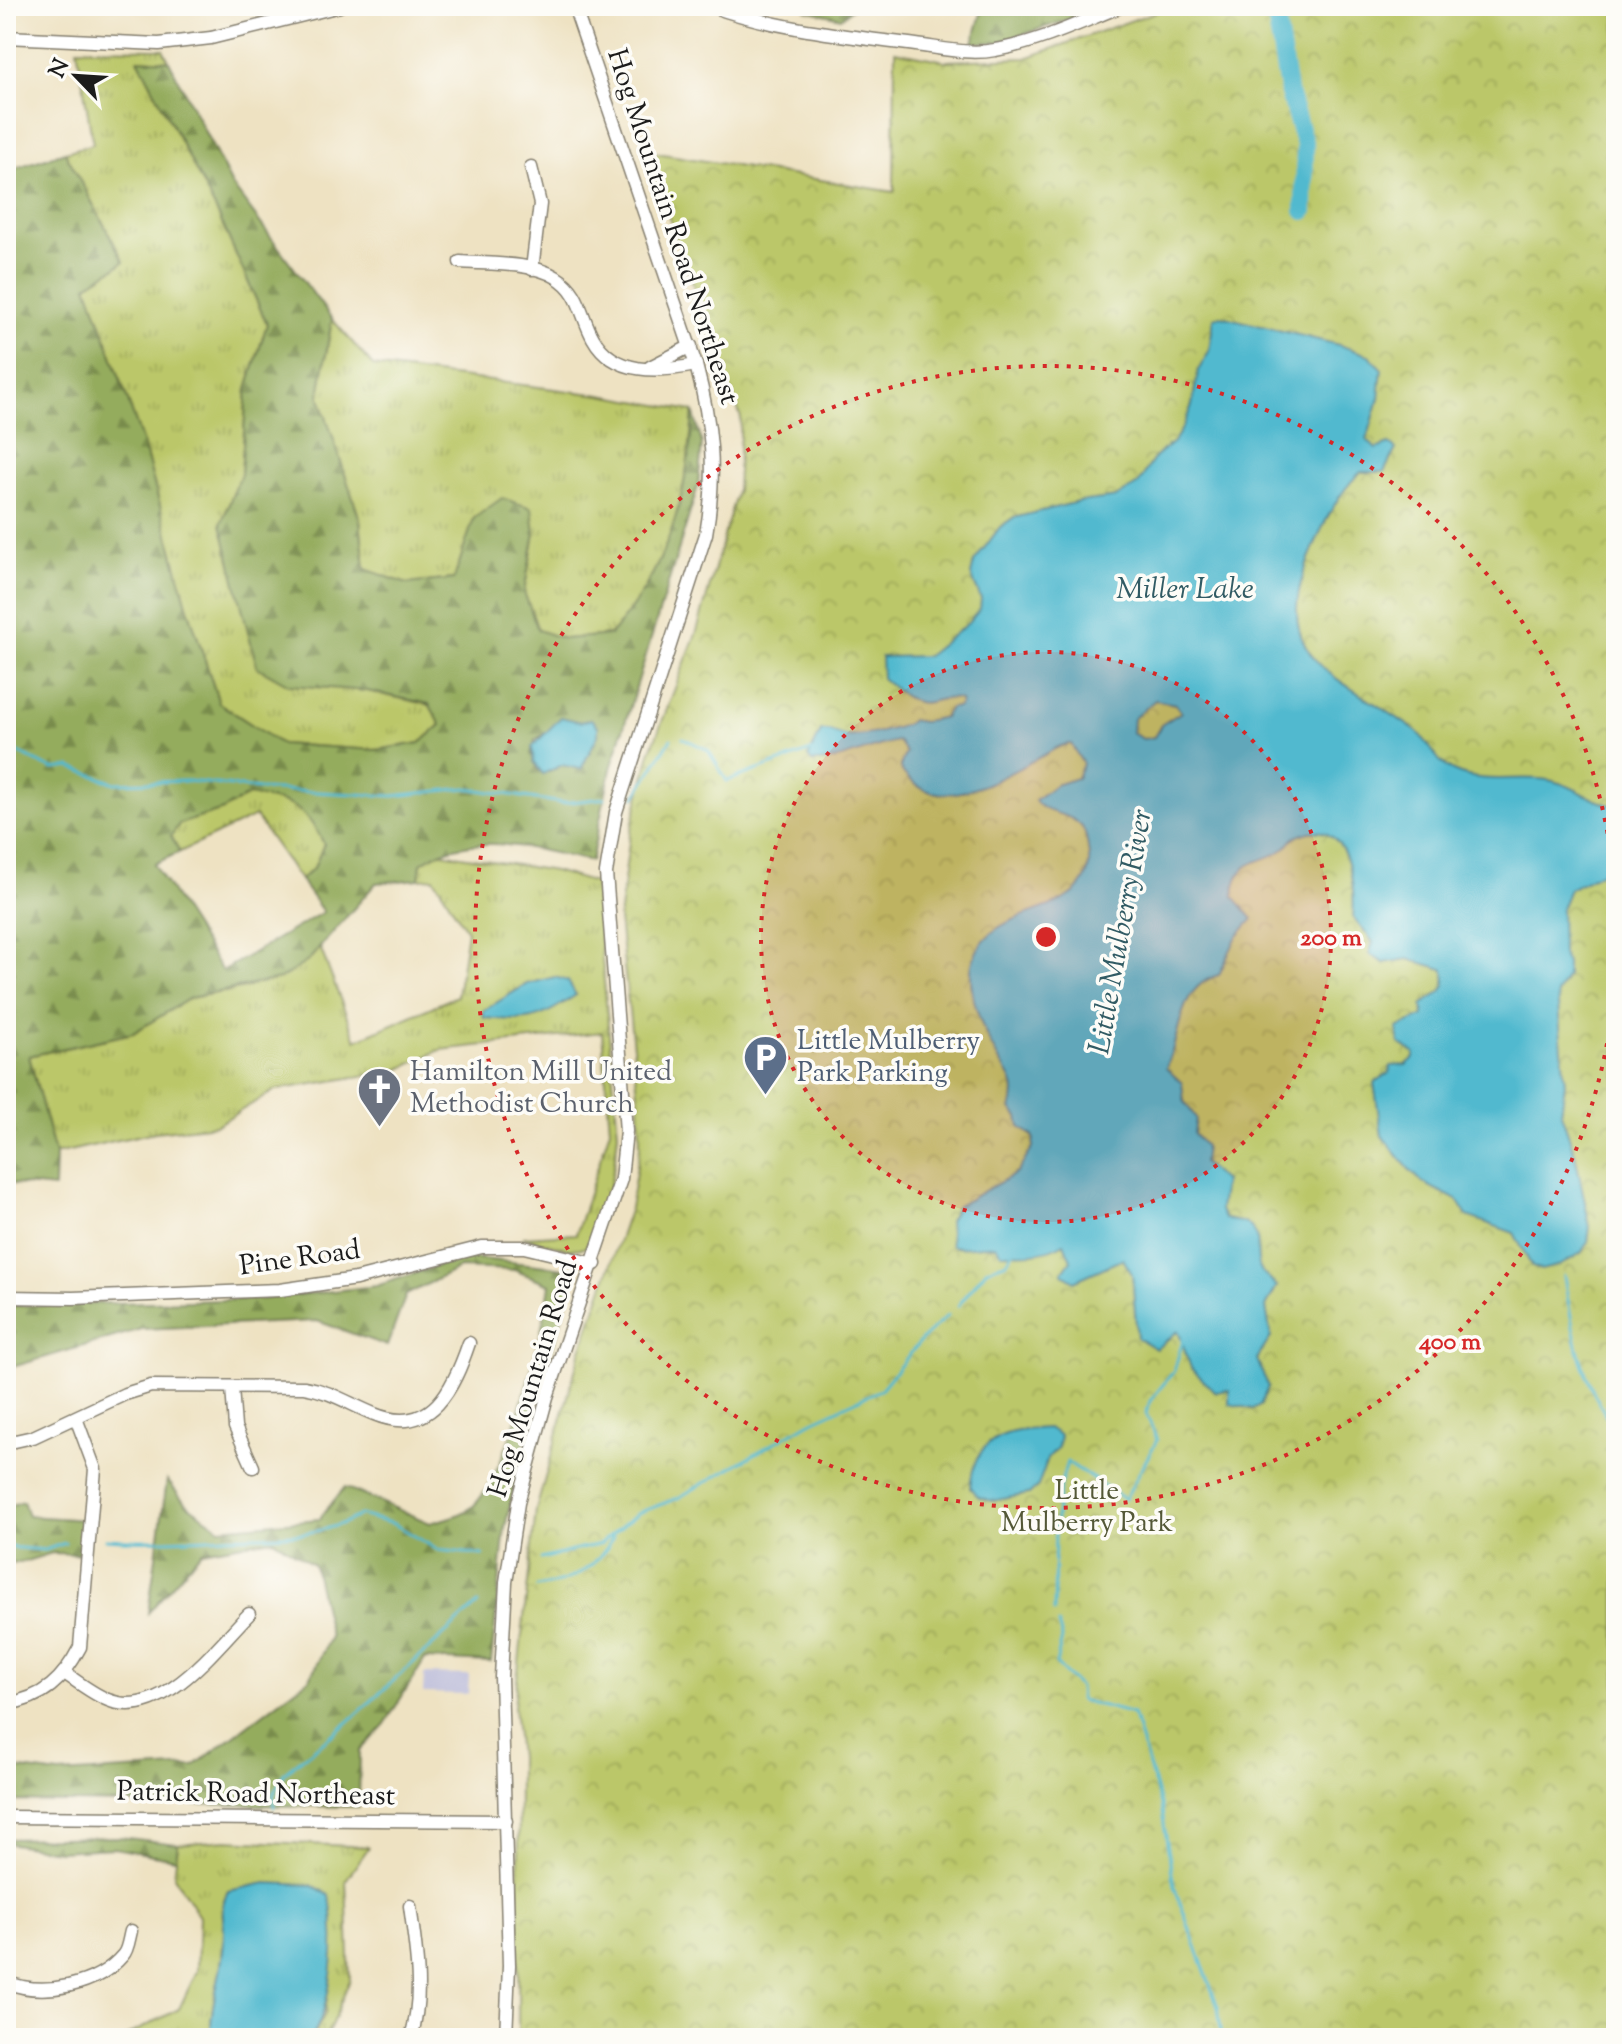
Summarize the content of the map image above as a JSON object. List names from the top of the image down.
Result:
{
  "streets": {
    "street": [
      "Hog Mountain Road Northeast",
      "Pine Road",
      "Hog Mountain Road",
      "Patrick Road Northeast"
    ]
  },
  "crossings": [
    ["Hog Mountain Road Northeast", "Hog Mountain Road"],
    ["Pine Road", "Hog Mountain Road"],
    ["Hog Mountain Road", "Patrick Road Northeast"]
  ],
  "water": ["Miller Lake", "Little Mulberry River"],
  "parks": ["Little Mulberry Park"],
  "places": {
    "parking": ["Little Mulberry Park Parking"],
    "church": ["Hamilton Mill United Methodist Church"]
  },
  "north": "top left",
  "rings": ["200 m", "400 m"]
}
